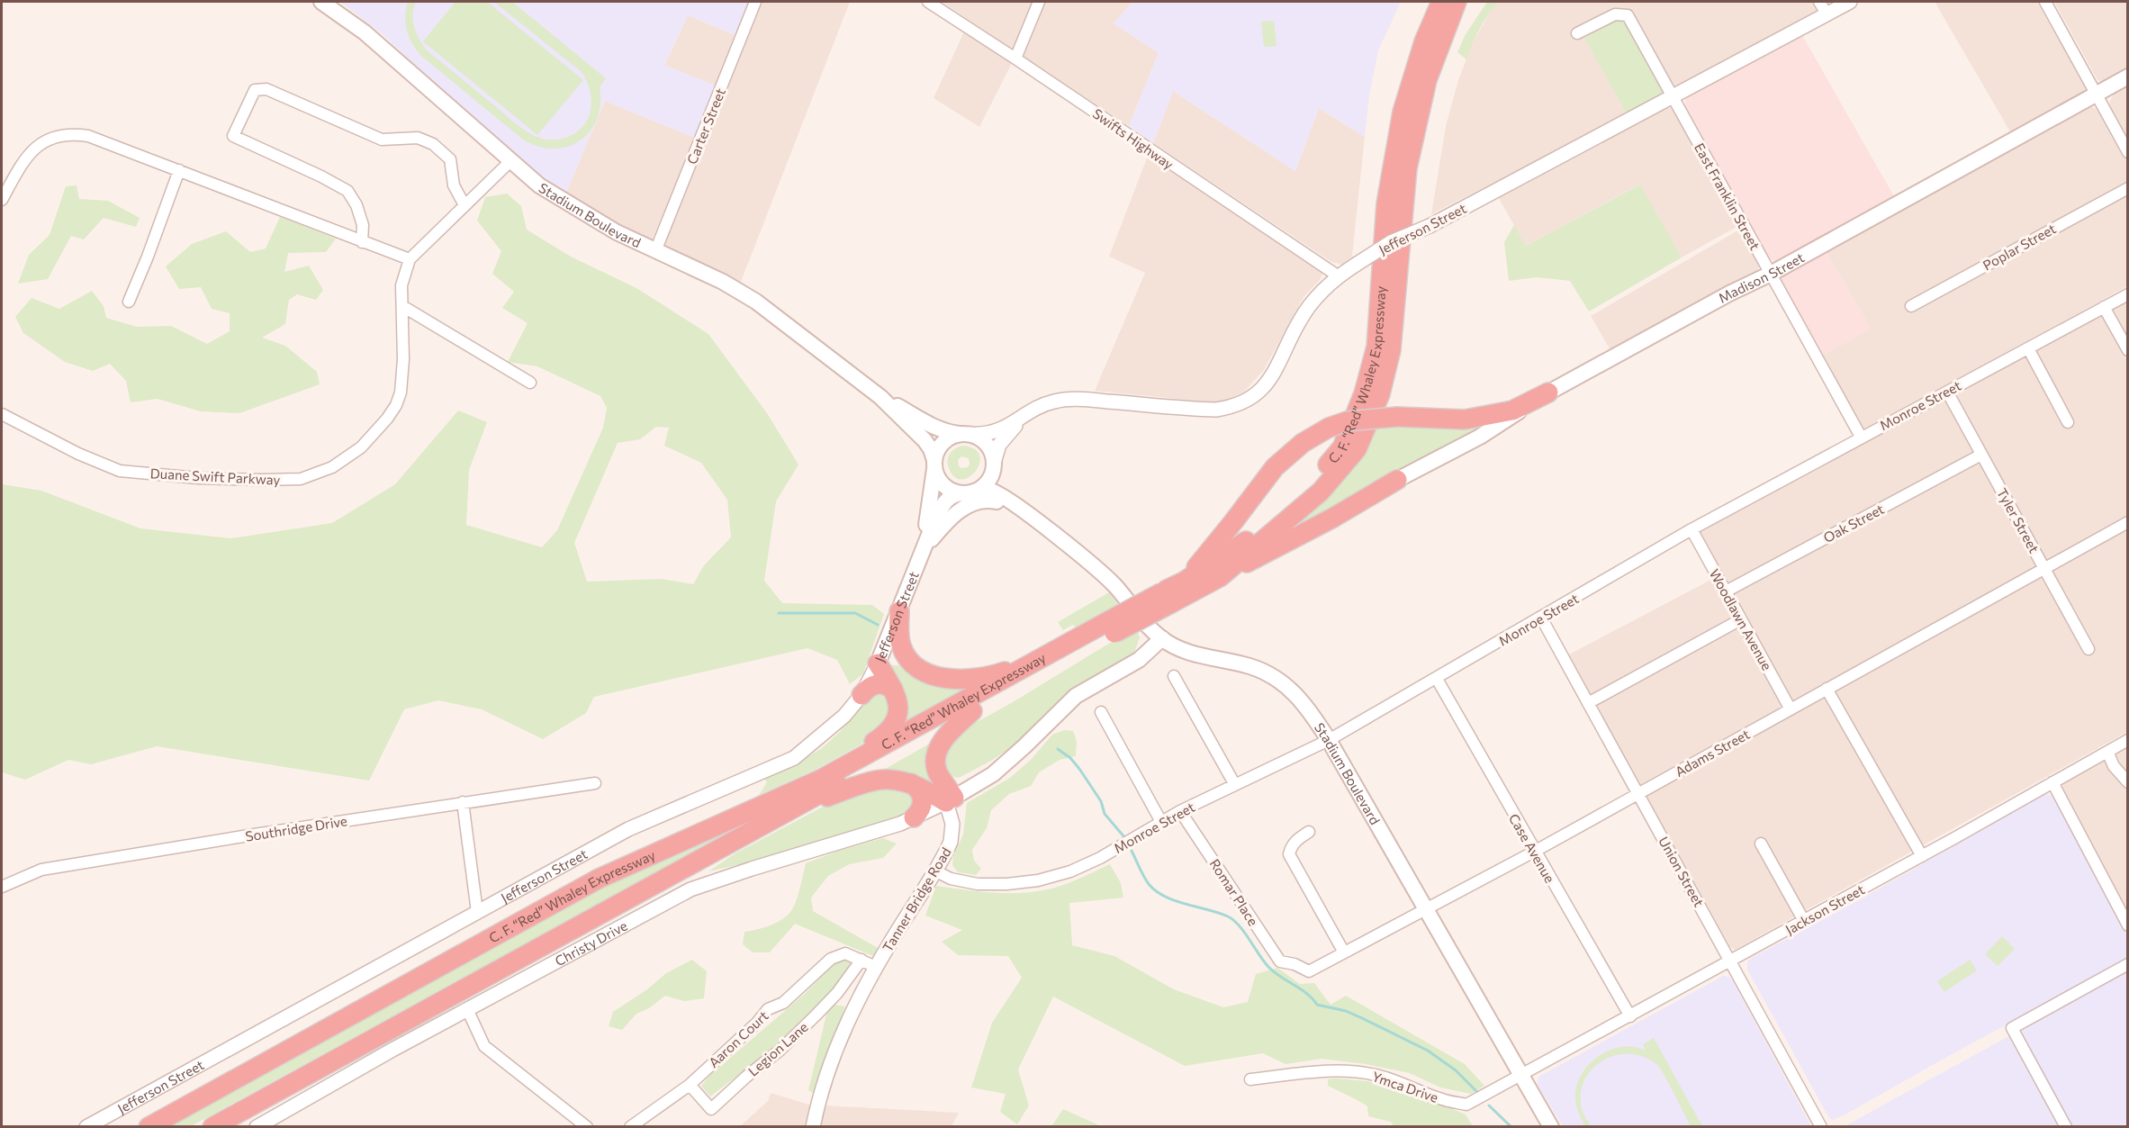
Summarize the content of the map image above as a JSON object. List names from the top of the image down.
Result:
{
  "streets": {
    "highway": ["C. F. “Red” Whaley Expressway"],
    "main road": ["Stadium Boulevard", "Jefferson Street", "Madison Street"],
    "street": [
      "Carter Street",
      "Swifts Highway",
      "East Franklin Street",
      "Poplar Street",
      "Monroe Street",
      "Duane Swift Parkway",
      "Tyler Street",
      "Oak Street",
      "Woodlawn Avenue",
      "Adams Street",
      "Southridge Drive",
      "Case Avenue",
      "Union Street",
      "Romar Place",
      "Tanner Bridge Road",
      "Jackson Street",
      "Christy Drive",
      "Aaron Court",
      "Legion Lane",
      "Ymca Drive"
    ]
  },
  "crossings": [
    ["Carter Street", "Stadium Boulevard"],
    ["Swifts Highway", "Jefferson Street"],
    ["East Franklin Street", "Jefferson Street"],
    ["East Franklin Street", "Madison Street"],
    ["East Franklin Street", "Monroe Street"],
    ["Stadium Boulevard", "Monroe Street"],
    ["Stadium Boulevard", "Duane Swift Parkway"],
    ["Stadium Boulevard", "Adams Street"],
    ["Stadium Boulevard", "Jackson Street"],
    ["Stadium Boulevard", "Ymca Drive"],
    ["Monroe Street", "Tyler Street"],
    ["Monroe Street", "Woodlawn Avenue"],
    ["Monroe Street", "Case Avenue"],
    ["Monroe Street", "Union Street"],
    ["Monroe Street", "Romar Place"],
    ["Monroe Street", "Tanner Bridge Road"],
    ["Tyler Street", "Oak Street"],
    ["Tyler Street", "Adams Street"],
    ["Oak Street", "Woodlawn Avenue"],
    ["Woodlawn Avenue", "Adams Street"],
    ["Adams Street", "Case Avenue"],
    ["Adams Street", "Union Street"],
    ["Adams Street", "Romar Place"],
    ["Case Avenue", "Jackson Street"],
    ["Union Street", "Jackson Street"],
    ["Tanner Bridge Road", "Christy Drive"],
    ["Tanner Bridge Road", "Aaron Court"],
    ["Jackson Street", "Ymca Drive"],
    ["Aaron Court", "Legion Lane"]
  ]
}
